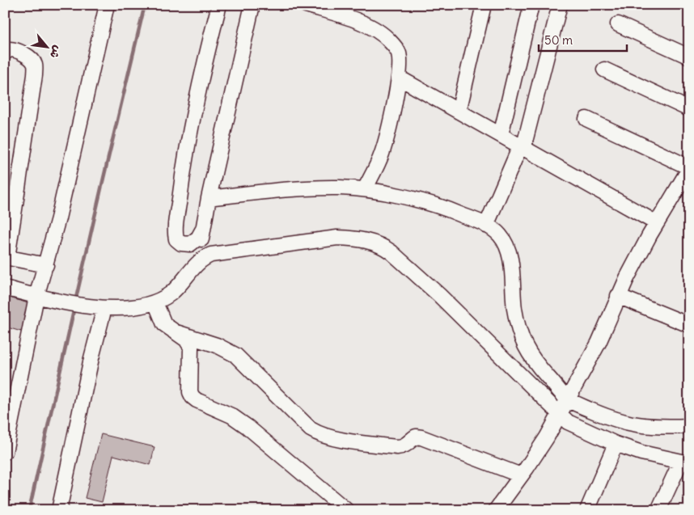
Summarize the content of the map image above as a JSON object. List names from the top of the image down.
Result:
{
  "scale_bar": "50 m",
  "north": "bottom right"
}
